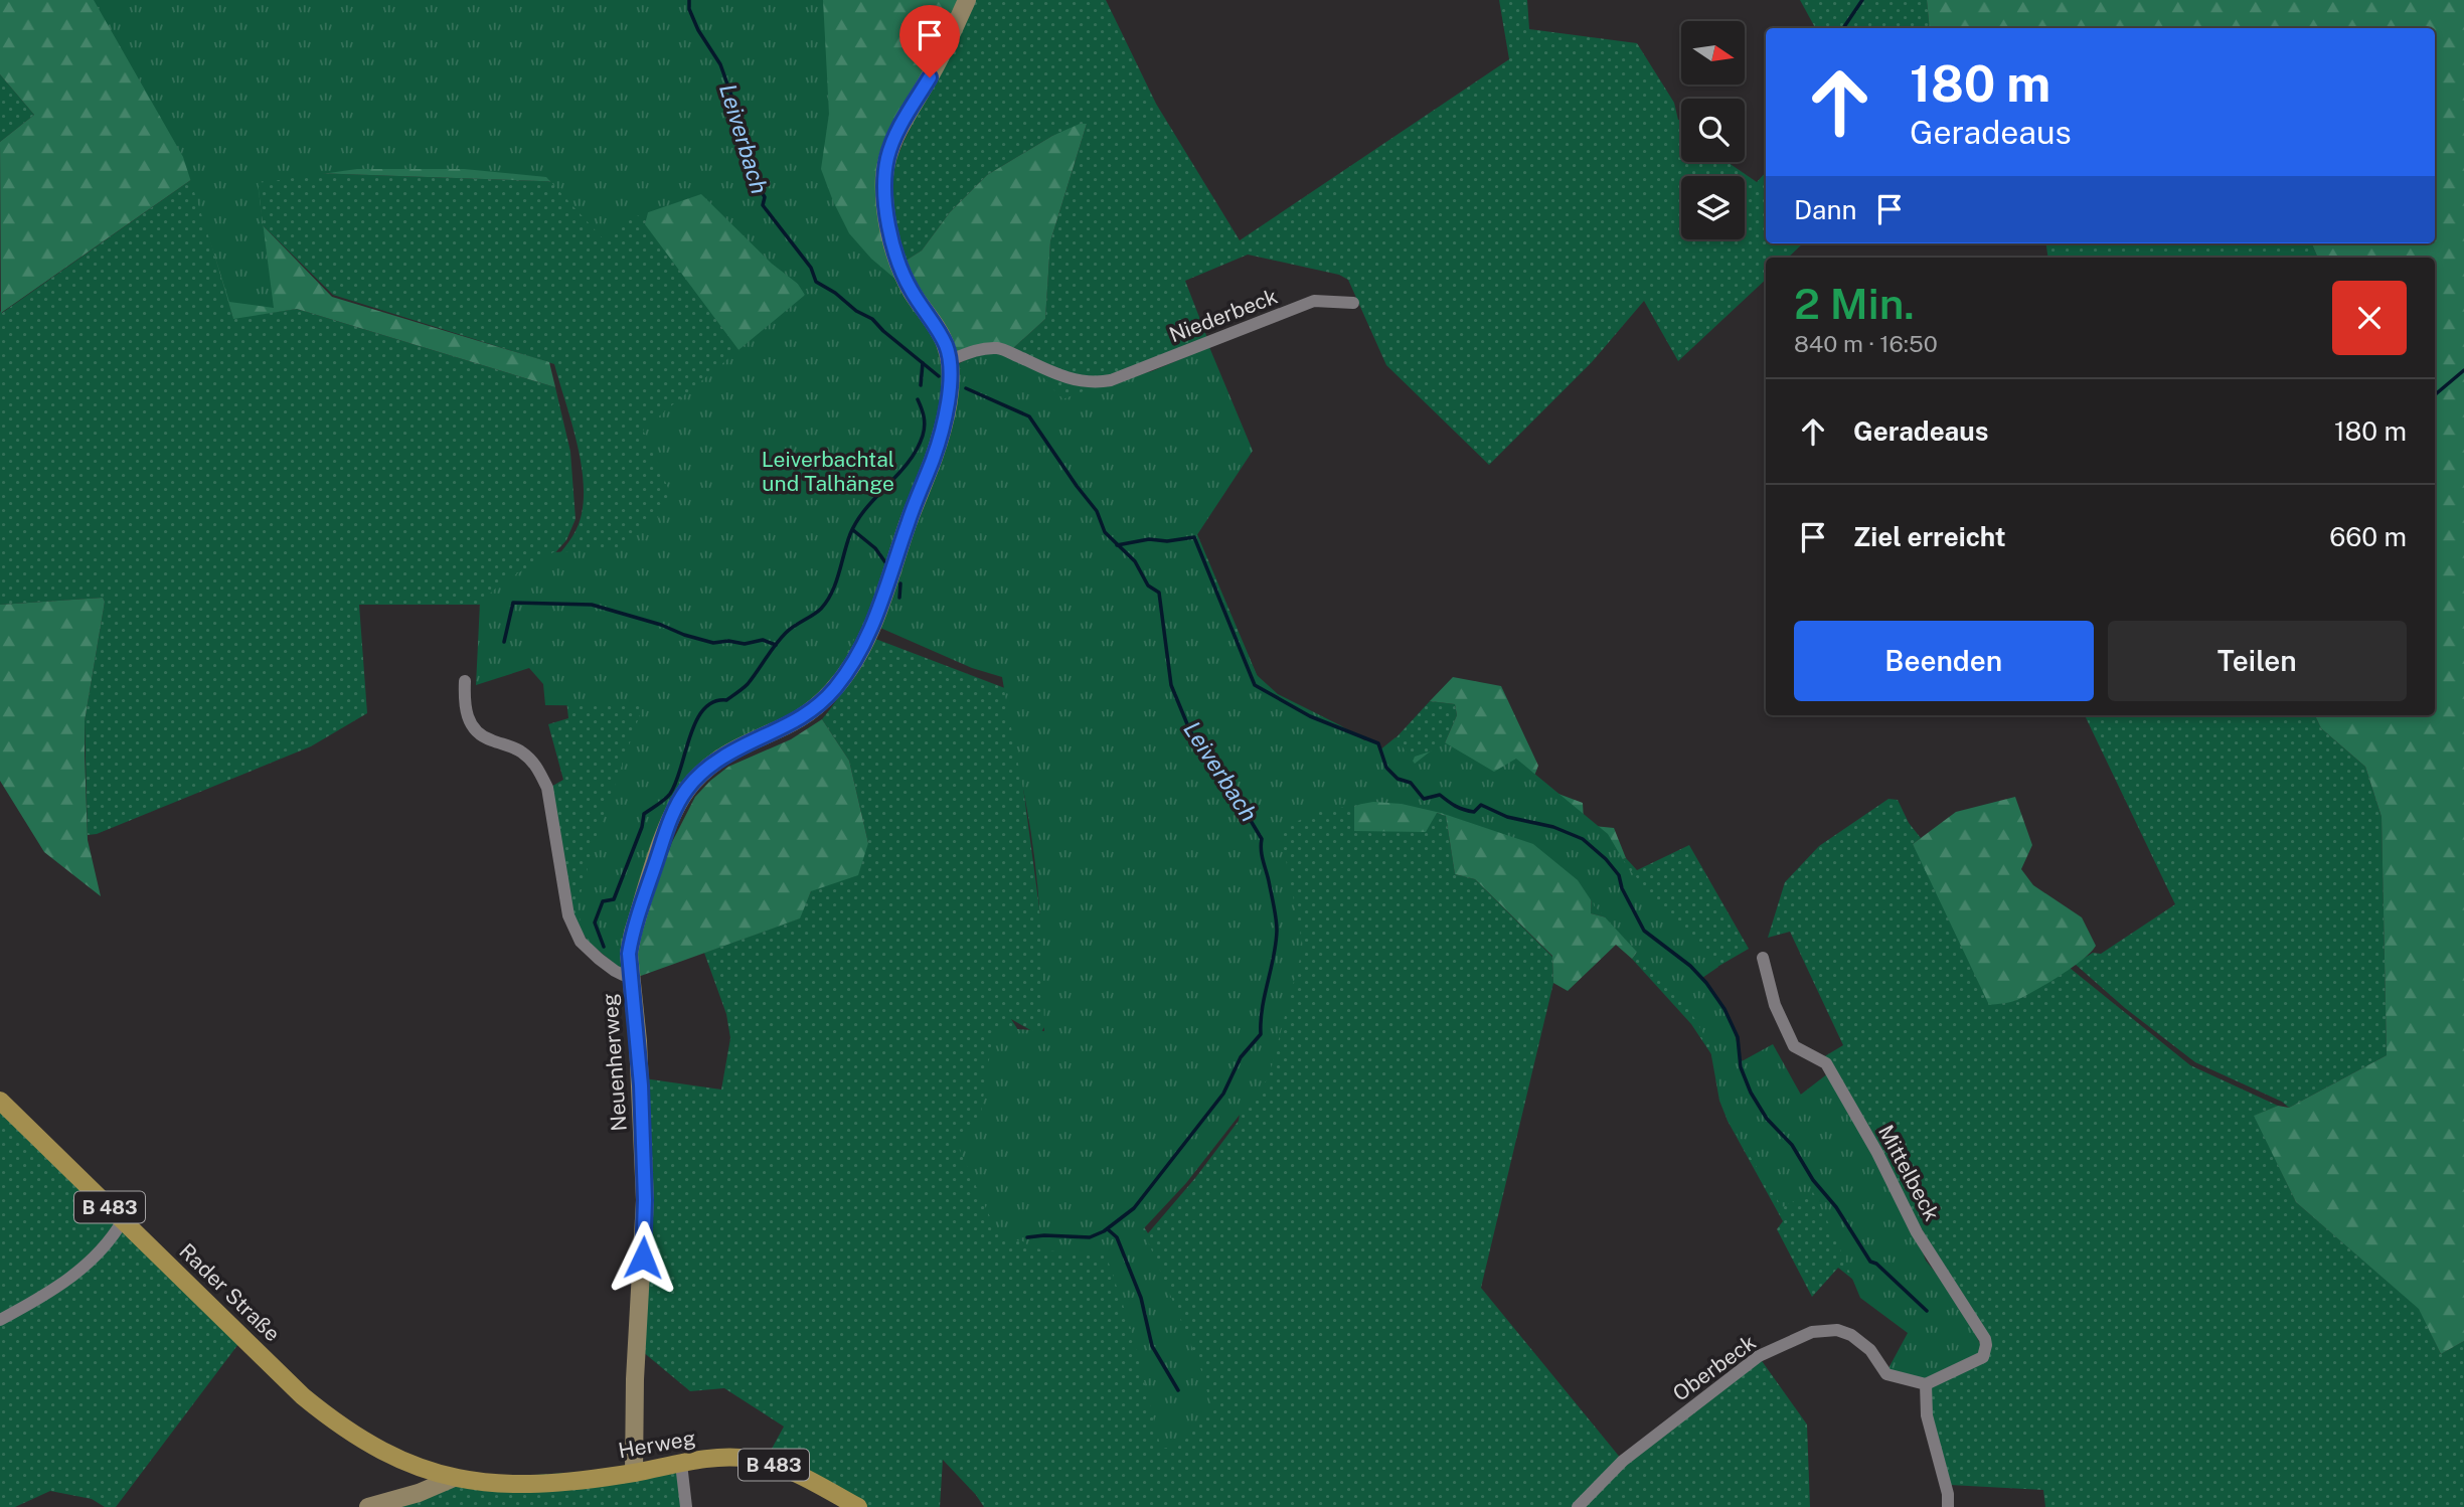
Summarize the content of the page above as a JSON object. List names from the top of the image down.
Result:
{
  "streets": {
    "main road": ["B 483", "Rader Straße", "Herweg"],
    "street": [
      "Niederbeck",
      "Neuenherweg",
      "Mittelbeck",
      "Oberbeck"
    ]
  },
  "crossings": [
    ["Neuenherweg", "Herweg"],
    ["Mittelbeck", "Oberbeck"],
    ["Rader Straße", "Herweg"]
  ],
  "water": ["Leiverbach"],
  "parks": ["Leiverbachtal und Talhänge"],
  "north": "right",
  "page": {
    "turn": ["180 m", "Geradeaus"],
    "then": "Dann",
    "heading": ["2 Min.", "840 m · 16:50"],
    "list": [
      {
        "name": "Geradeaus",
        "value": "180 m"
      },
      {
        "name": "Ziel erreicht",
        "value": "660 m"
      }
    ],
    "buttons": ["Beenden", "Teilen"]
  }
}
